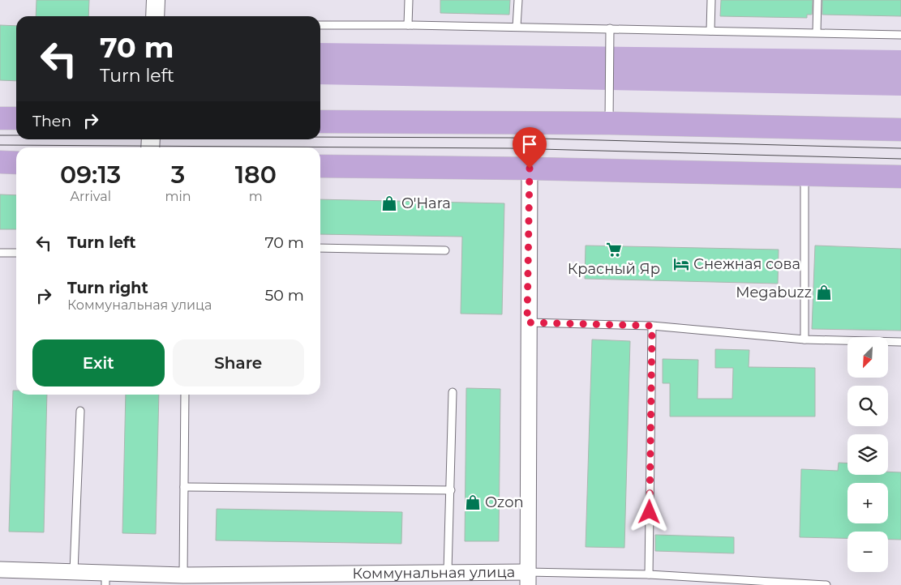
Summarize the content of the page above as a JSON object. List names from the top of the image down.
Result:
{
  "streets": {
    "street": ["Коммунальная улица"]
  },
  "places": {
    "shop": ["O'Hara", "Megabuzz", "Ozon"],
    "supermarket": ["Красный Яр"],
    "hotel": ["Снежная сова"]
  },
  "north": "bottom left",
  "page": {
    "turn": ["70 m", "Turn left"],
    "then": "Then",
    "eta": [
      "09:13",
      "Arrival",
      "3",
      "min",
      "180",
      "m"
    ],
    "list": [
      {
        "name": "Turn left",
        "value": "70 m"
      },
      {
        "name": "Turn right",
        "note": "Коммунальная улица",
        "value": "50 m"
      }
    ],
    "buttons": ["Exit", "Share"],
    "map_buttons": ["+", "−"]
  }
}
